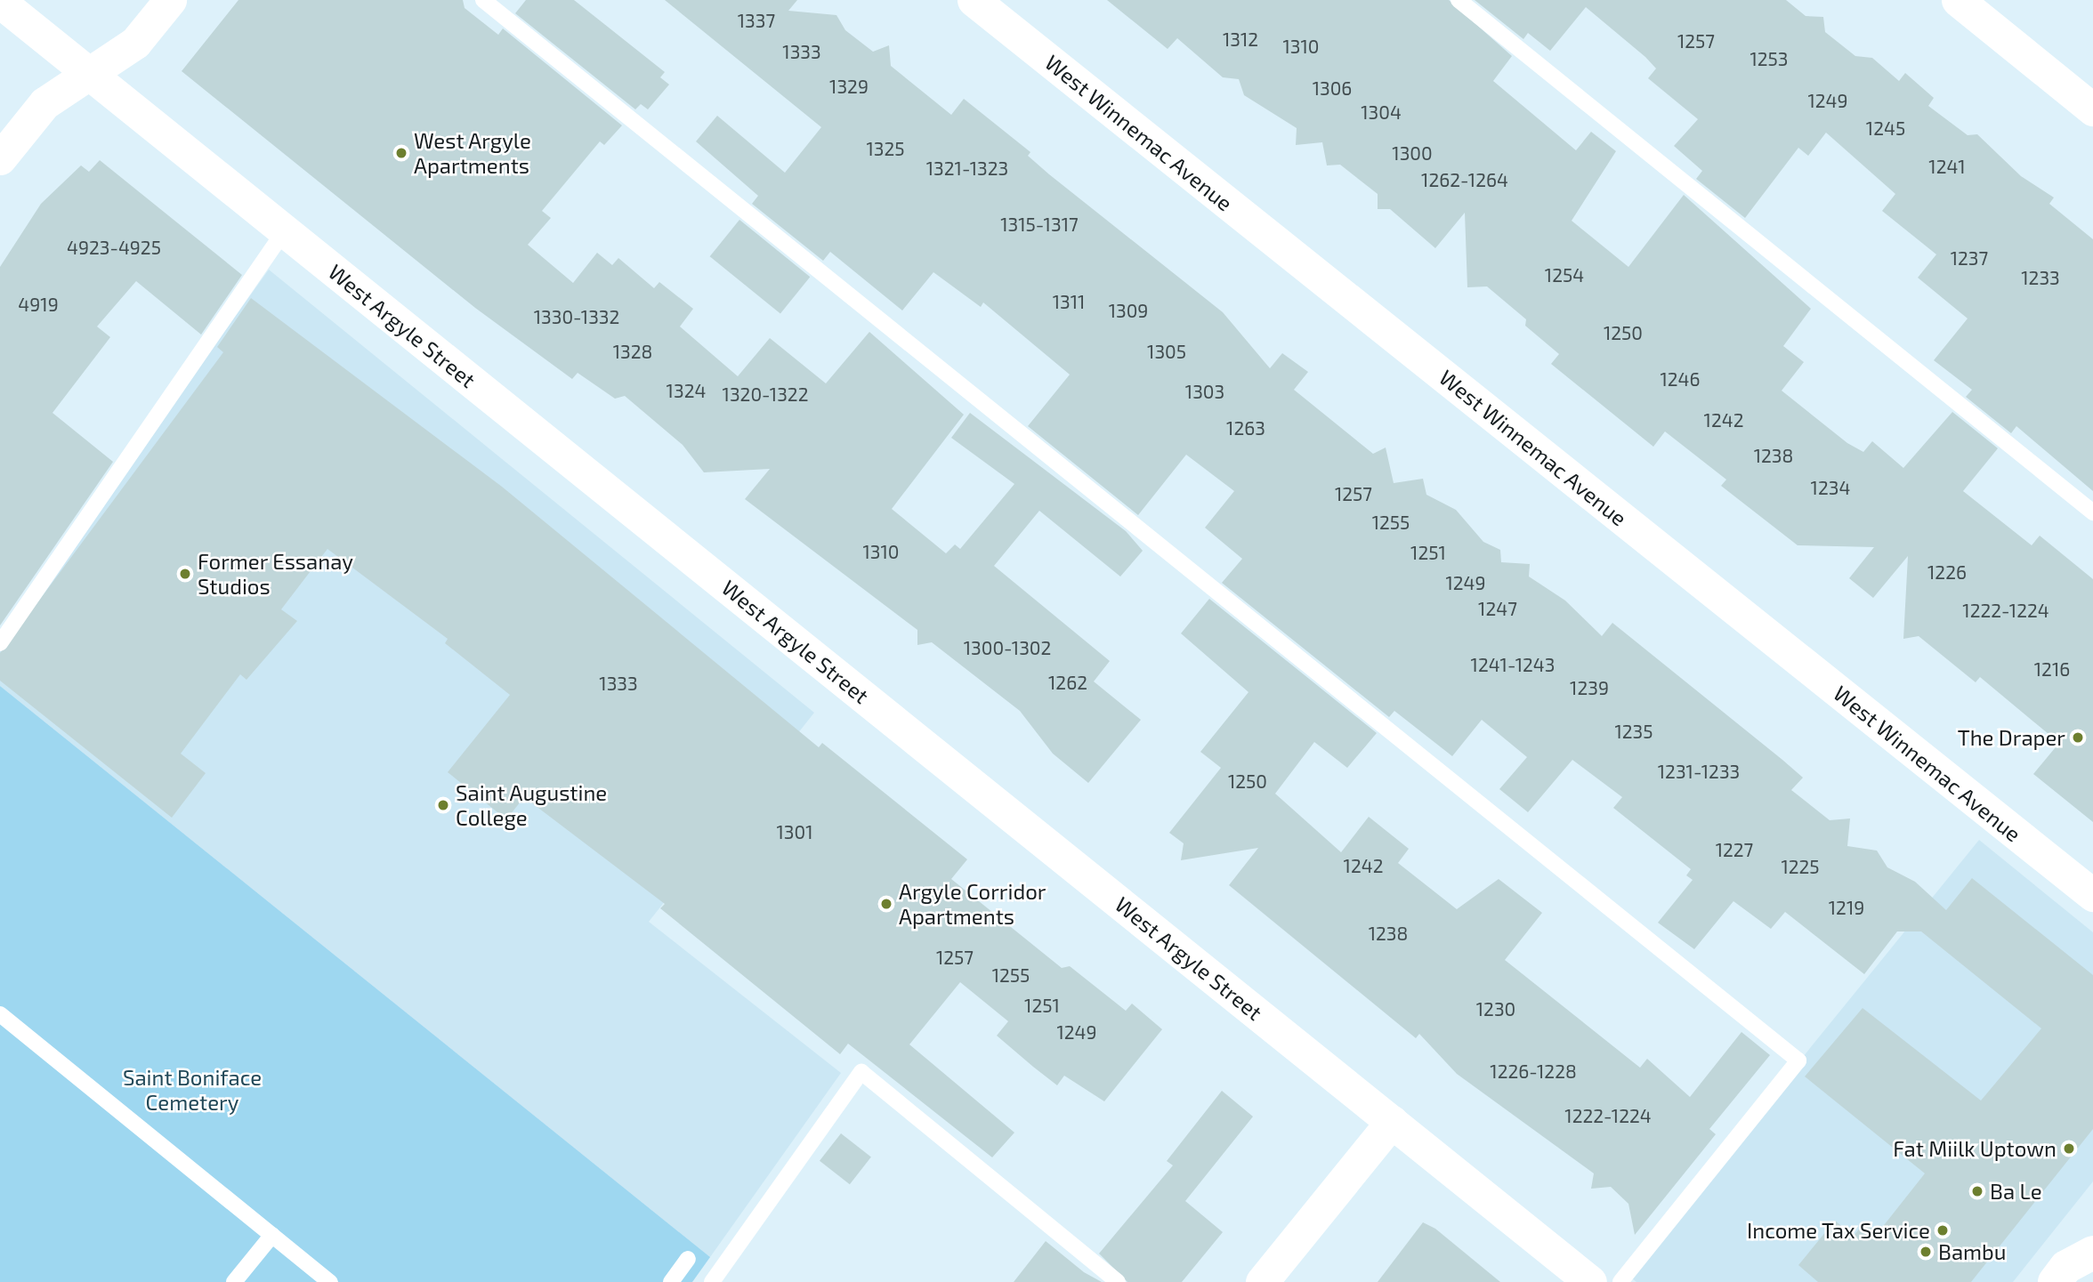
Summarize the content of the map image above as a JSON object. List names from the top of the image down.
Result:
{
  "streets": {
    "street": ["West Winnemac Avenue", "West Argyle Street"]
  },
  "parks": ["Saint Boniface Cemetery"],
  "places": [
    "West Argyle Apartments",
    "Former Essanay Studios",
    "The Draper",
    "Saint Augustine College",
    "Argyle Corridor Apartments",
    "Fat Miilk Uptown",
    "Ba Le",
    "Income Tax Service",
    "Bambu"
  ],
  "house_numbers": [
    "1337",
    "1312",
    "1257",
    "1310",
    "1333",
    "1253",
    "1329",
    "1306",
    "1249",
    "1304",
    "1245",
    "1325",
    "1300",
    "1241",
    "1321-1323",
    "1262-1264",
    "1315-1317",
    "4923-4925",
    "1237",
    "1254",
    "1233",
    "1311",
    "4919",
    "1309",
    "1330-1332",
    "1250",
    "1328",
    "1305",
    "1246",
    "1324",
    "1303",
    "1320-1322",
    "1242",
    "1263",
    "1238",
    "1234",
    "1257",
    "1255",
    "1310",
    "1251",
    "1226",
    "1249",
    "1247",
    "1222-1224",
    "1300-1302",
    "1241-1243",
    "1216",
    "1262",
    "1333",
    "1239",
    "1235",
    "1231-1233",
    "1250",
    "1301",
    "1227",
    "1242",
    "1225",
    "1219",
    "1238",
    "1257",
    "1255",
    "1251",
    "1230",
    "1249",
    "1226-1228",
    "1222-1224"
  ]
}
